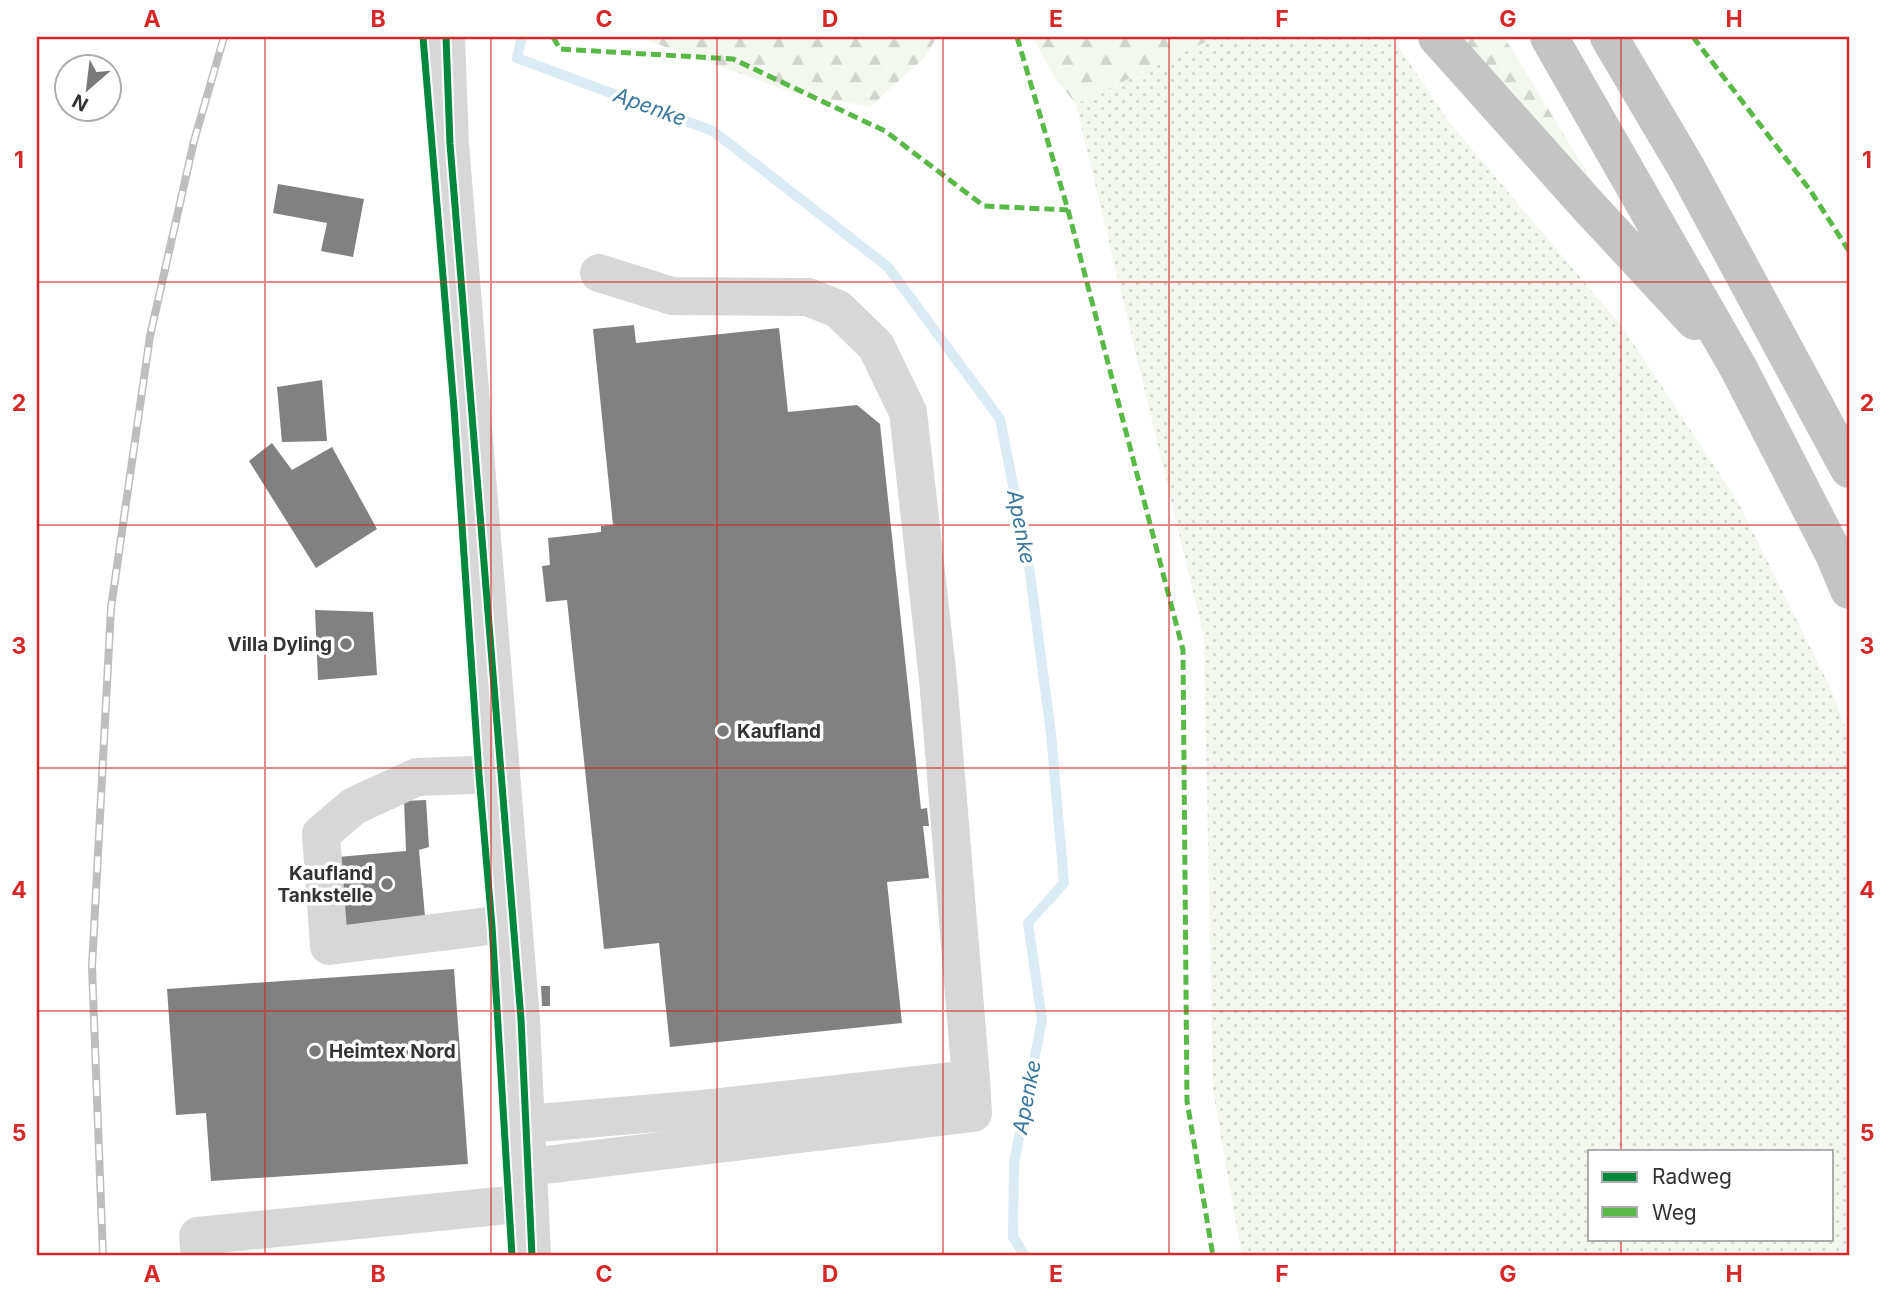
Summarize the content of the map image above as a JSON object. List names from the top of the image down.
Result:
{
  "water": ["Apenke"],
  "places": [
    "Villa Dyling",
    "Kaufland",
    "Kaufland Tankstelle",
    "Heimtex Nord"
  ],
  "legend": ["Radweg", "Weg"],
  "north": "bottom left",
  "grid": {
    "columns": [
      "A",
      "B",
      "C",
      "D",
      "E",
      "F",
      "G",
      "H"
    ],
    "rows": [
      "1",
      "2",
      "3",
      "4",
      "5"
    ]
  }
}
